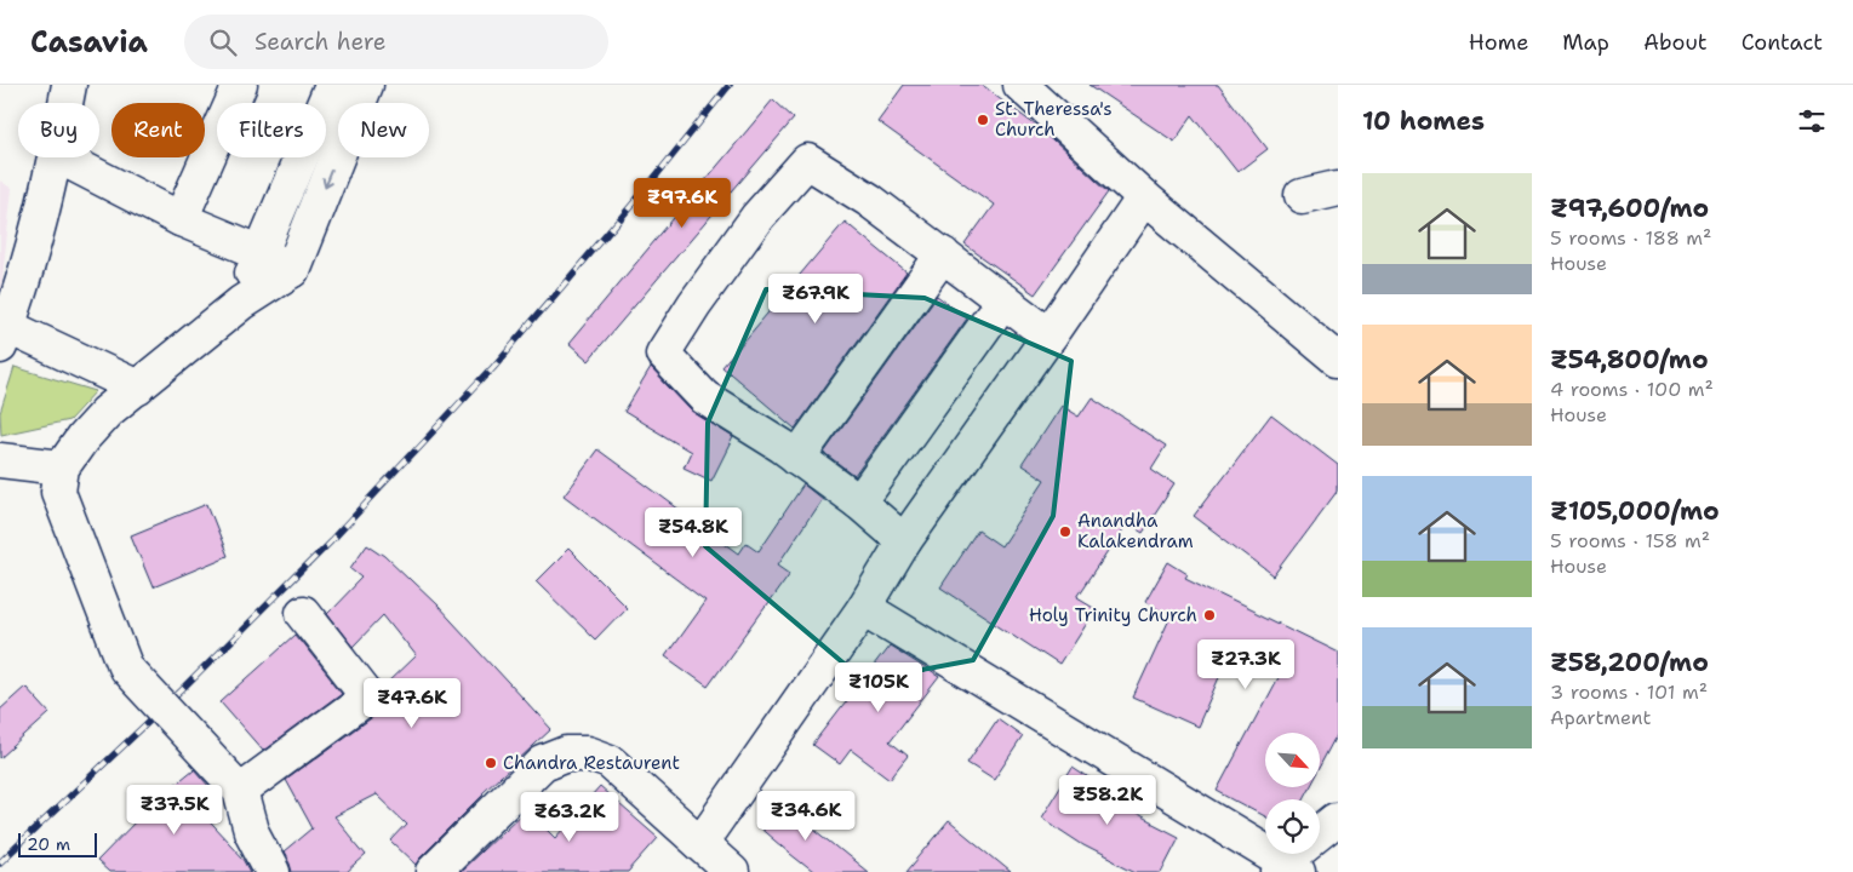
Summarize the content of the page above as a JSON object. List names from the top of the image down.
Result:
{
  "places": [
    "St. Theressa's Church",
    "Anandha Kalakendram",
    "Holy Trinity Church",
    "Chandra Restaurent"
  ],
  "scale_bar": "20 m",
  "north": "bottom right",
  "page": {
    "header": "Casavia",
    "search": "Search here",
    "nav": [
      "Home",
      "Map",
      "About",
      "Contact"
    ],
    "heading": "10 homes",
    "chip": [
      "Buy",
      "Rent",
      "Filters",
      "New"
    ],
    "list": [
      {
        "name": "₹97,600/mo",
        "note": "5 rooms · 188 m² · House"
      },
      {
        "name": "₹54,800/mo",
        "note": "4 rooms · 100 m² · House"
      },
      {
        "name": "₹105,000/mo",
        "note": "5 rooms · 158 m² · House"
      },
      {
        "name": "₹58,200/mo",
        "note": "3 rooms · 101 m² · Apartment"
      }
    ],
    "price": [
      "₹97.6K",
      "₹67.9K",
      "₹54.8K",
      "₹27.3K",
      "₹105K",
      "₹47.6K",
      "₹58.2K",
      "₹37.5K",
      "₹34.6K",
      "₹63.2K"
    ],
    "scale": "20 m"
  }
}
